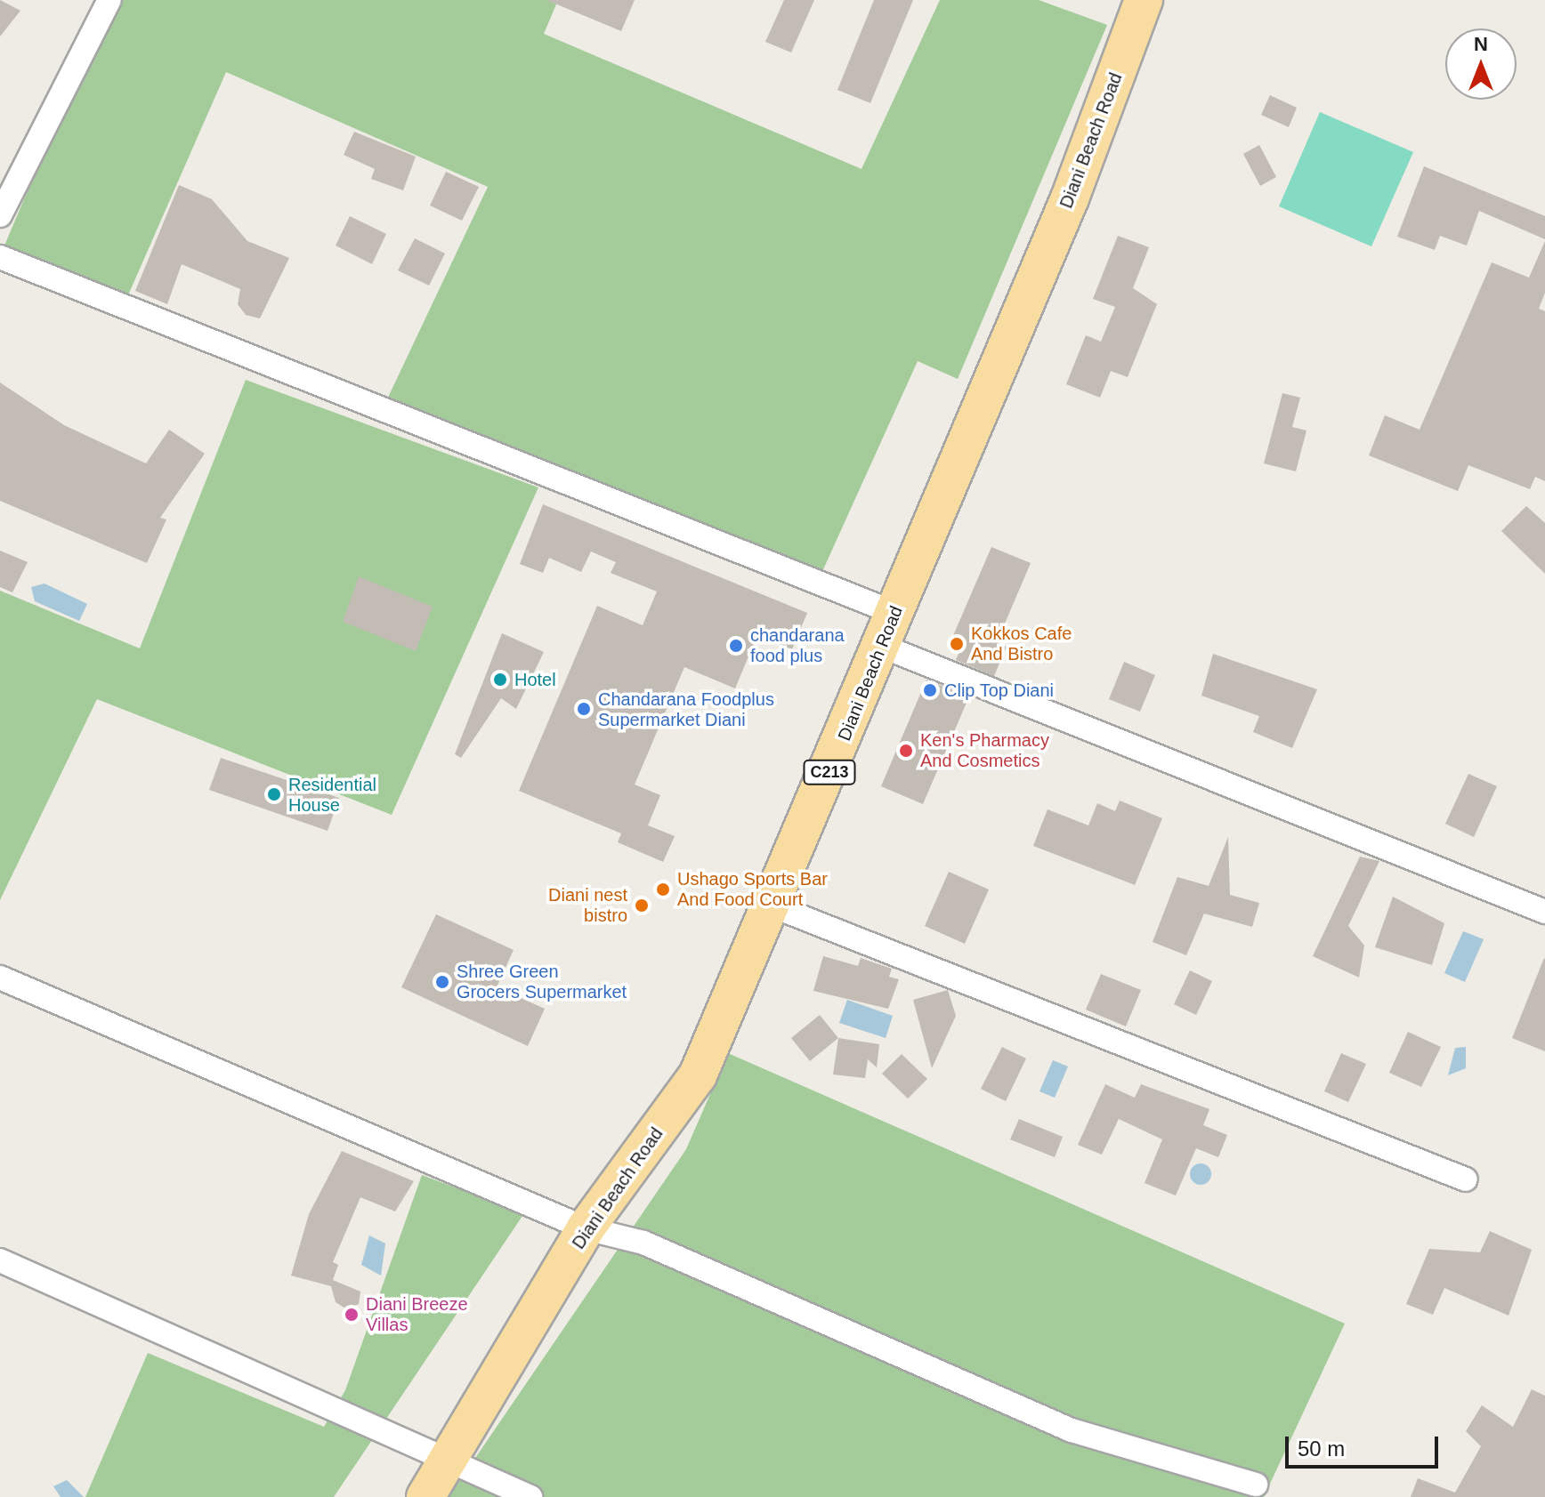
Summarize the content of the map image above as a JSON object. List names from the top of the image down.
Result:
{
  "streets": {
    "main road": ["Diani Beach Road", "C213"]
  },
  "places": [
    "Kokkos Cafe And Bistro",
    "chandarana food plus",
    "Hotel",
    "Clip Top Diani",
    "Chandarana Foodplus Supermarket Diani",
    "Ken's Pharmacy And Cosmetics",
    "Residential House",
    "Ushago Sports Bar And Food Court",
    "Diani nest bistro",
    "Shree Green Grocers Supermarket",
    "Diani Breeze Villas"
  ],
  "scale_bar": "50 m",
  "north": "top"
}
